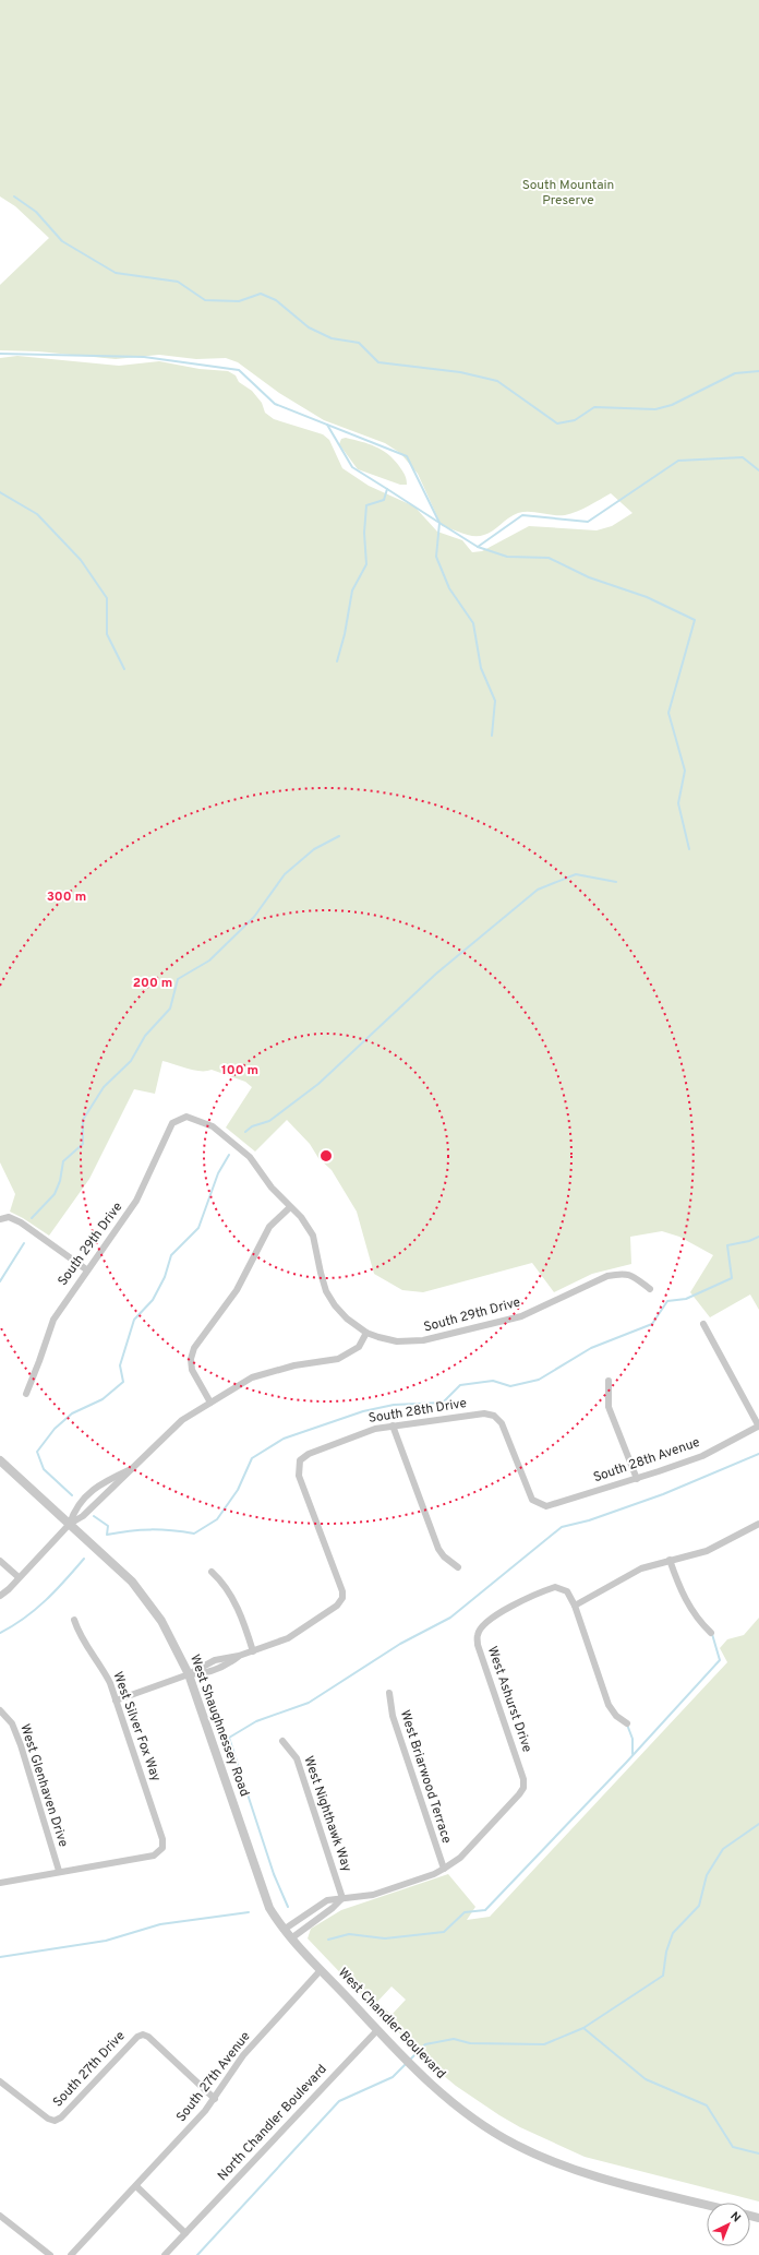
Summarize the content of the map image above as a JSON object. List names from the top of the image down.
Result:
{
  "streets": {
    "street": [
      "South 29th Drive",
      "South 28th Drive",
      "South 28th Avenue",
      "West Ashurst Drive",
      "West Shaughnessey Road",
      "West Silver Fox Way",
      "West Briarwood Terrace",
      "West Glenhaven Drive",
      "West Nighthawk Way",
      "West Chandler Boulevard",
      "South 27th Drive",
      "South 27th Avenue",
      "North Chandler Boulevard"
    ]
  },
  "crossings": [
    ["South 28th Drive", "South 28th Avenue"],
    ["West Ashurst Drive", "West Briarwood Terrace"],
    ["West Shaughnessey Road", "West Chandler Boulevard"],
    ["West Shaughnessey Road", "South 27th Avenue"],
    ["West Silver Fox Way", "West Glenhaven Drive"],
    ["West Chandler Boulevard", "South 27th Avenue"],
    ["West Chandler Boulevard", "North Chandler Boulevard"],
    ["South 27th Drive", "South 27th Avenue"]
  ],
  "parks": ["South Mountain Preserve"],
  "north": "top right",
  "rings": ["300 m", "200 m", "100 m"]
}
